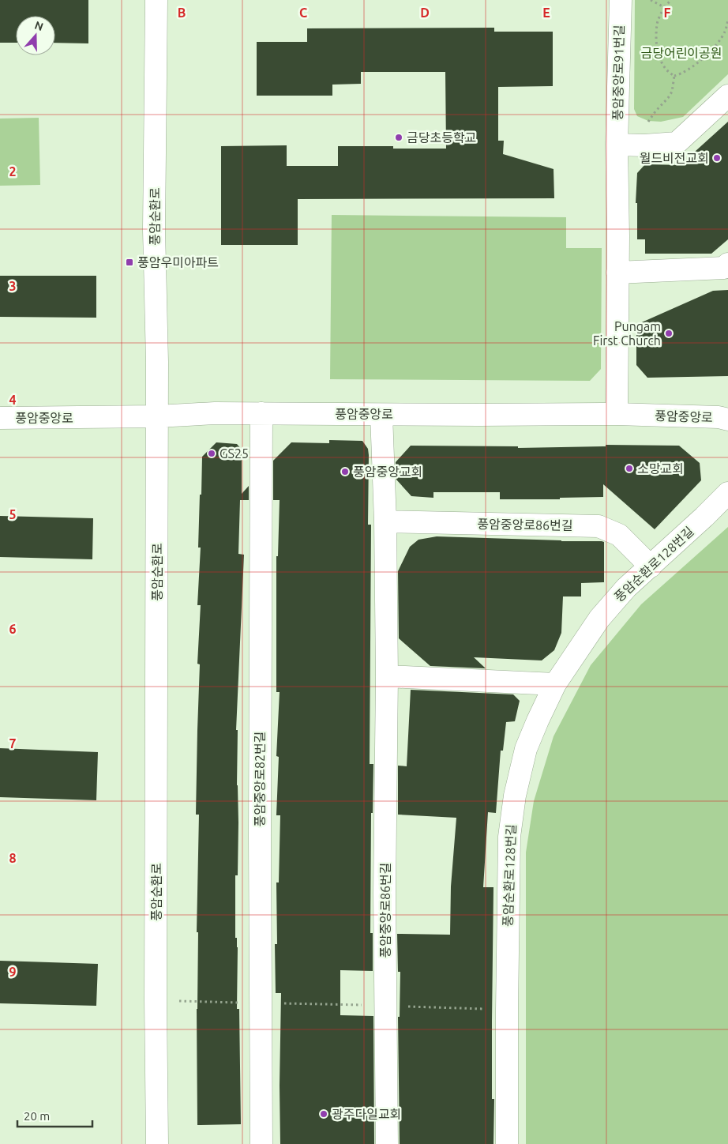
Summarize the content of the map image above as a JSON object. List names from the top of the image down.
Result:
{
  "streets": {
    "street": [
      "풍암중앙로91번길",
      "풍암순환로",
      "풍암중앙로",
      "풍암중앙로86번길",
      "풍암순환로128번길",
      "풍암중앙로82번길"
    ]
  },
  "crossings": [
    ["풍암중앙로91번길", "풍암중앙로"],
    ["풍암순환로", "풍암중앙로"],
    ["풍암중앙로", "풍암중앙로86번길"],
    ["풍암중앙로", "풍암중앙로82번길"],
    ["풍암중앙로86번길", "풍암순환로128번길"]
  ],
  "parks": ["금당어린이공원"],
  "places": {
    "other": [
      "금당초등학교",
      "월드비전교회",
      "Pungam First Church",
      "GS25",
      "소망교회",
      "풍암중앙교회",
      "광주다일교회"
    ],
    "transit": ["풍암우미아파트"]
  },
  "scale_bar": "20 m",
  "north": "top",
  "grid": {
    "columns": [
      "B",
      "C",
      "D",
      "E",
      "F"
    ],
    "rows": [
      "2",
      "3",
      "4",
      "5",
      "6",
      "7",
      "8",
      "9"
    ]
  }
}
